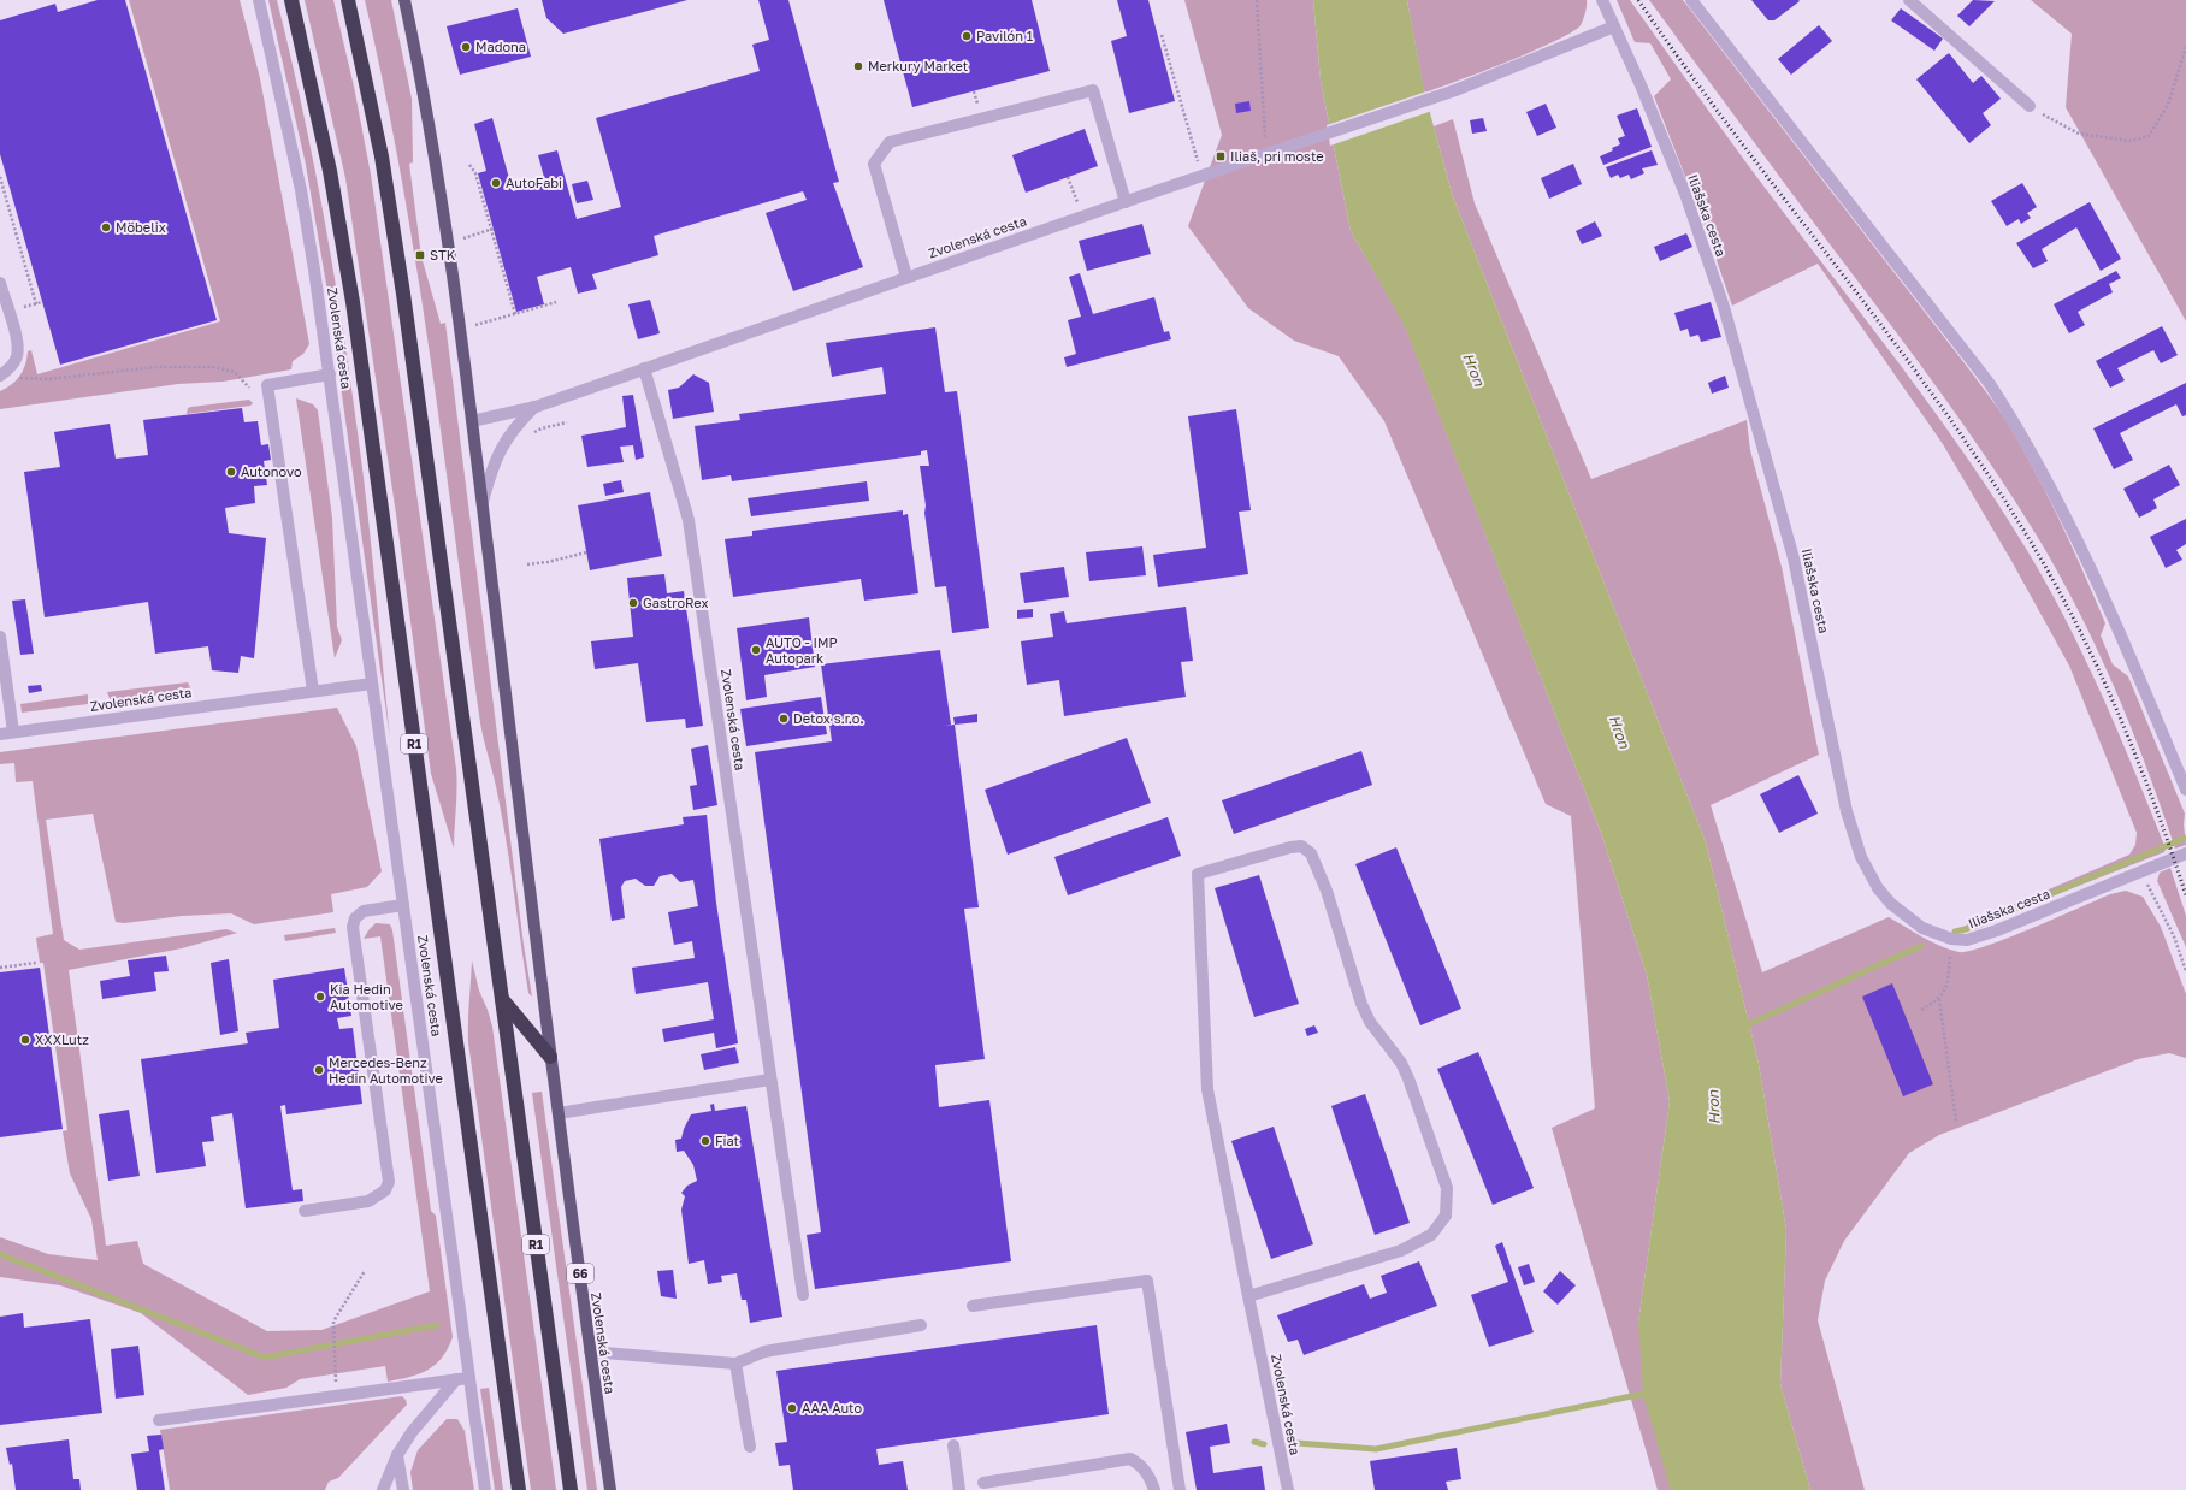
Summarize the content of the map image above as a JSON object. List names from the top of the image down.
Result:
{
  "streets": {
    "highway": ["R1"],
    "main road": ["Zvolenská cesta", "66"],
    "street": ["Iliašska cesta"]
  },
  "crossings": [
    ["Iliašska cesta", "Zvolenská cesta"]
  ],
  "water": ["Hron"],
  "places": {
    "other": [
      "Pavilón 1",
      "Madona",
      "Merkury Market",
      "AutoFabi",
      "Möbelix",
      "Autonovo",
      "GastroRex",
      "AUTO - IMP Autopark",
      "Detox s.r.o.",
      "Kia Hedin Automotive",
      "XXXLutz",
      "Mercedes-Benz Hedin Automotive",
      "Fiat",
      "AAA Auto"
    ],
    "transit": ["Iliaš, pri moste", "STK"]
  }
}
